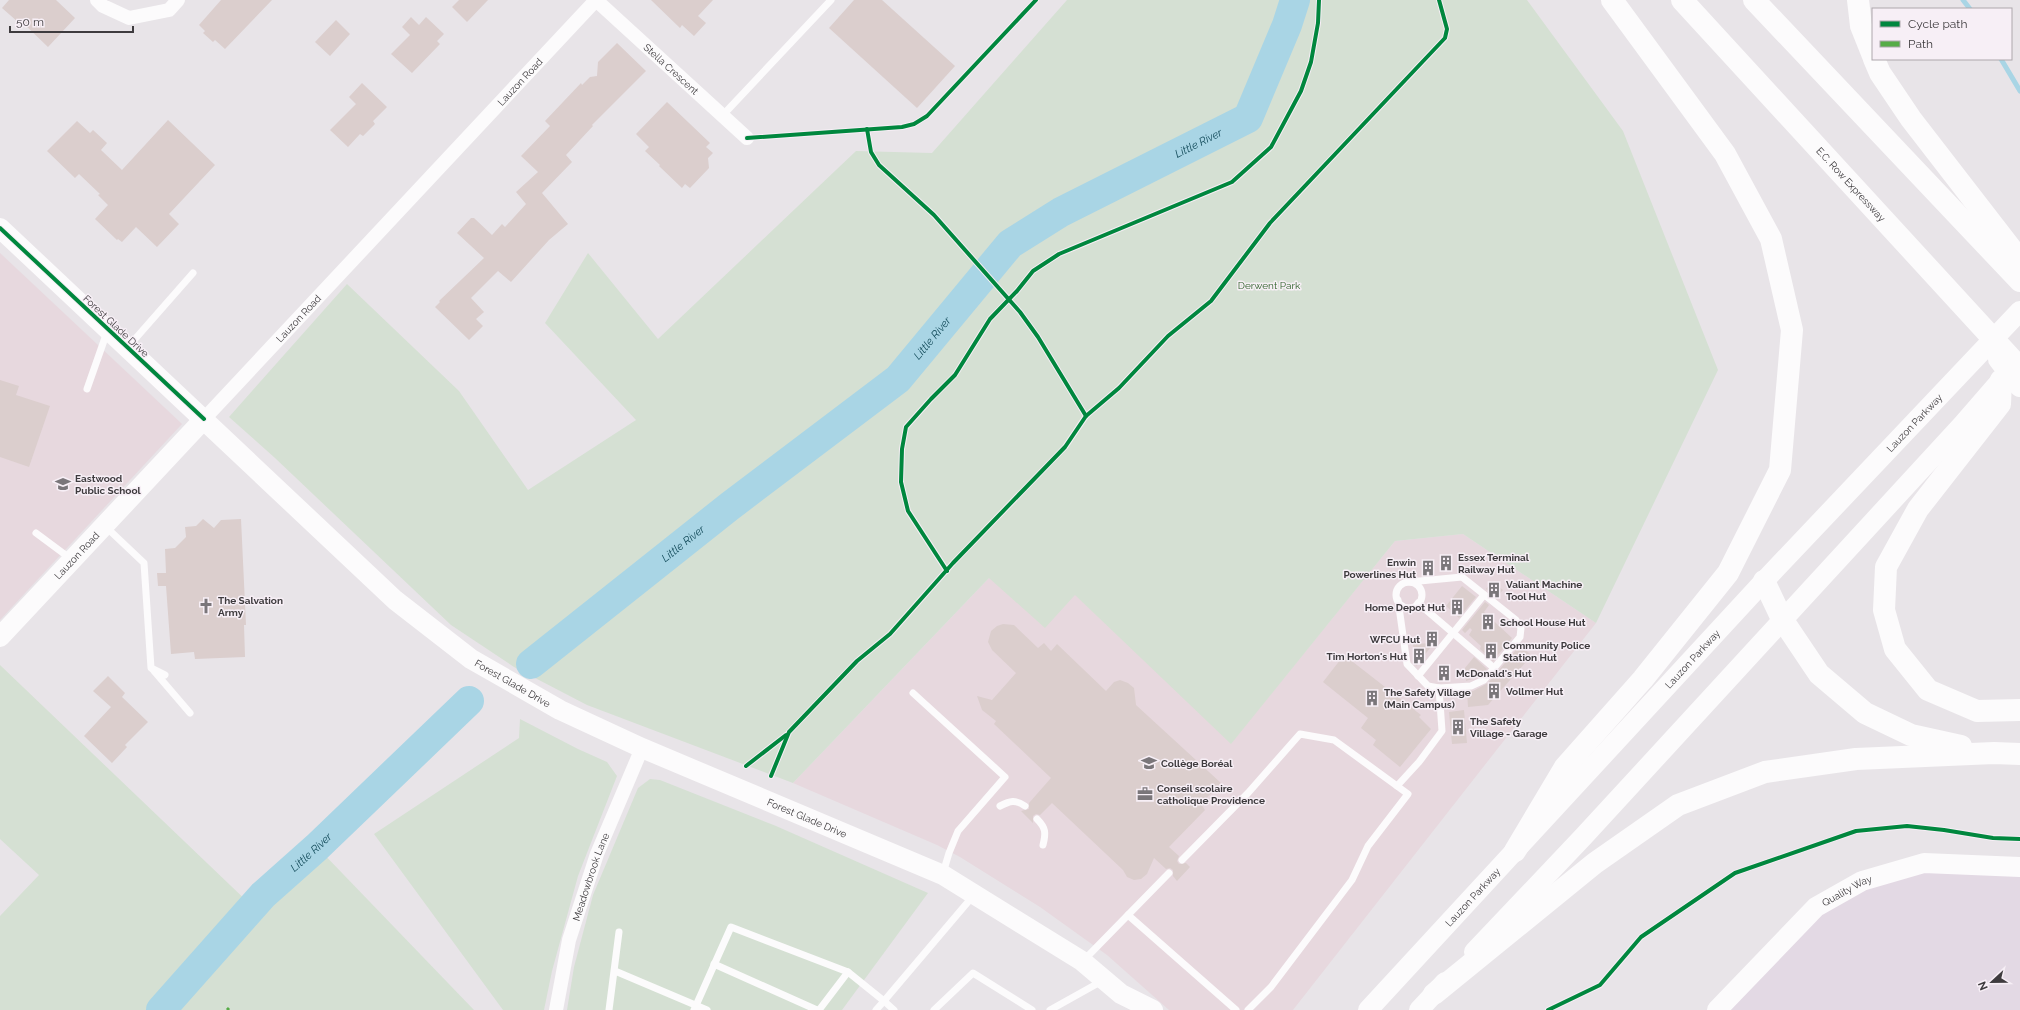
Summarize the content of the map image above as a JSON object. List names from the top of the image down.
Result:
{
  "streets": {
    "highway": ["E.C. Row Expressway"],
    "street": [
      "Stella Crescent",
      "Lauzon Road",
      "Forest Glade Drive",
      "Lauzon Parkway",
      "Meadowbrook Lane",
      "Quality Way"
    ]
  },
  "crossings": [
    ["Stella Crescent", "Lauzon Road"],
    ["Lauzon Road", "Forest Glade Drive"],
    ["Forest Glade Drive", "Meadowbrook Lane"]
  ],
  "water": ["Little River"],
  "parks": ["Derwent Park"],
  "places": {
    "school or university": ["Eastwood Public School", "Collège Boréal"],
    "building": [
      "Essex Terminal Railway Hut",
      "Enwin Powerlines Hut",
      "Valiant Machine Tool Hut",
      "Home Depot Hut",
      "School House Hut",
      "WFCU Hut",
      "Community Police Station Hut",
      "Tim Horton's Hut",
      "McDonald's Hut",
      "Vollmer Hut",
      "The Safety Village (Main Campus)",
      "The Safety Village - Garage"
    ],
    "church": ["The Salvation Army"],
    "office": ["Conseil scolaire catholique Providence"]
  },
  "legend": ["Cycle path", "Path"],
  "scale_bar": "50 m",
  "north": "left"
}
